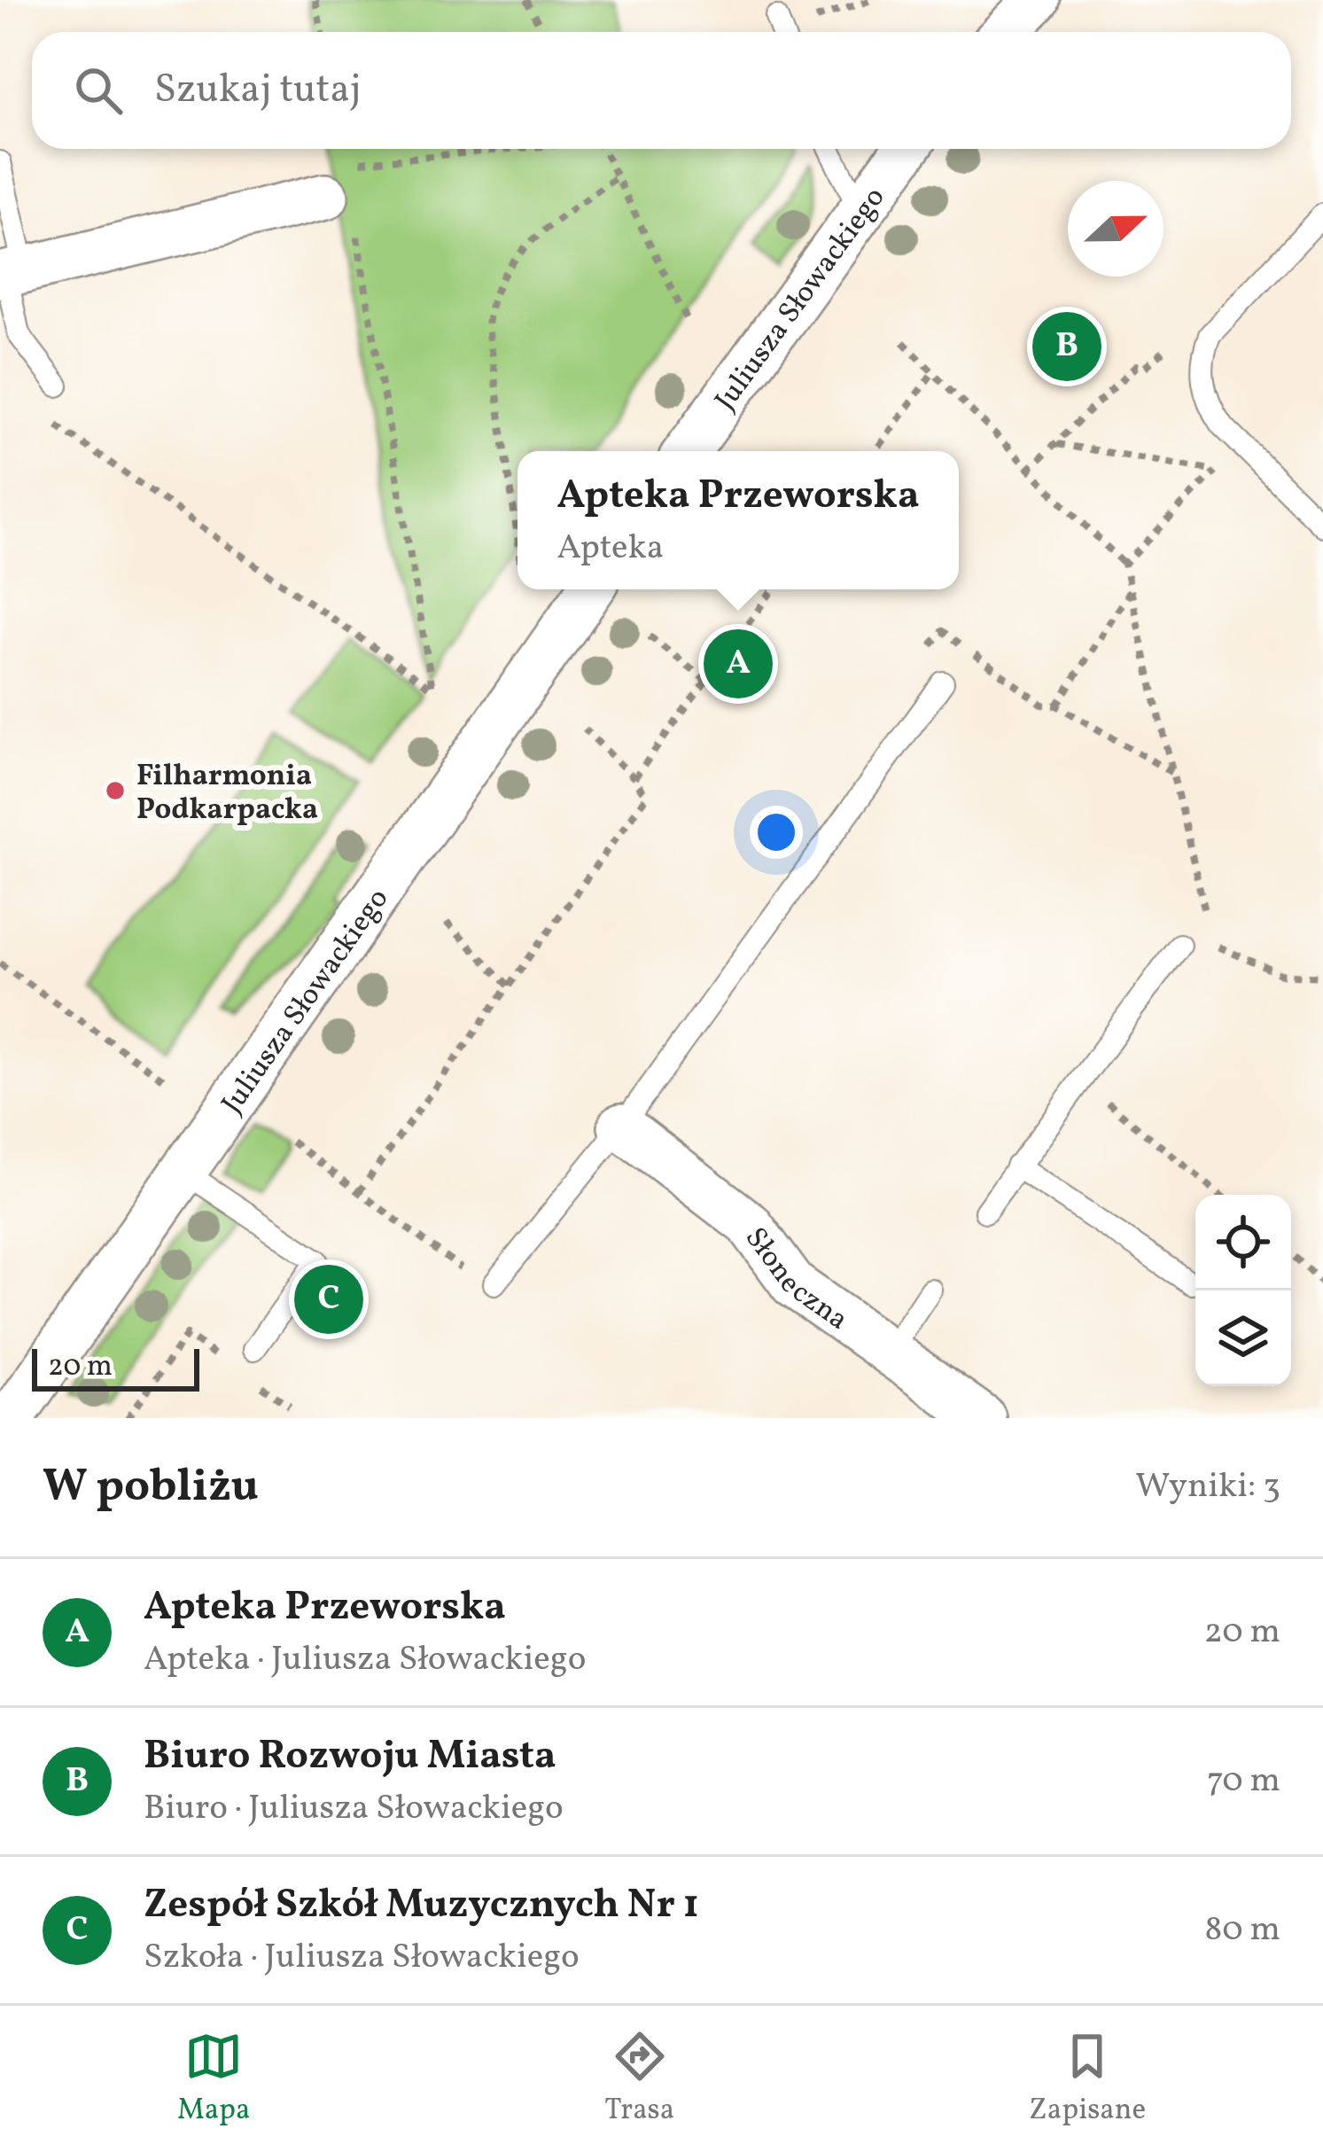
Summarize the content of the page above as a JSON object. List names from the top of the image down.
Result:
{
  "streets": {
    "street": ["Juliusza Słowackiego", "Słoneczna"]
  },
  "places": ["Filharmonia Podkarpacka"],
  "scale_bar": "20 m",
  "north": "right",
  "page": {
    "search": "Szukaj tutaj",
    "pins": ["B", "A", "C"],
    "popup": ["Apteka Przeworska", "Apteka"],
    "scale": "20 m",
    "heading": ["W pobliżu", "Wyniki: 3"],
    "list": [
      {
        "mark": "A",
        "name": "Apteka Przeworska",
        "note": "Apteka · Juliusza Słowackiego",
        "value": "20 m"
      },
      {
        "mark": "B",
        "name": "Biuro Rozwoju Miasta",
        "note": "Biuro · Juliusza Słowackiego",
        "value": "70 m"
      },
      {
        "mark": "C",
        "name": "Zespół Szkół Muzycznych Nr 1",
        "note": "Szkoła · Juliusza Słowackiego",
        "value": "80 m"
      }
    ],
    "nav": ["Mapa", "Trasa", "Zapisane"]
  }
}
